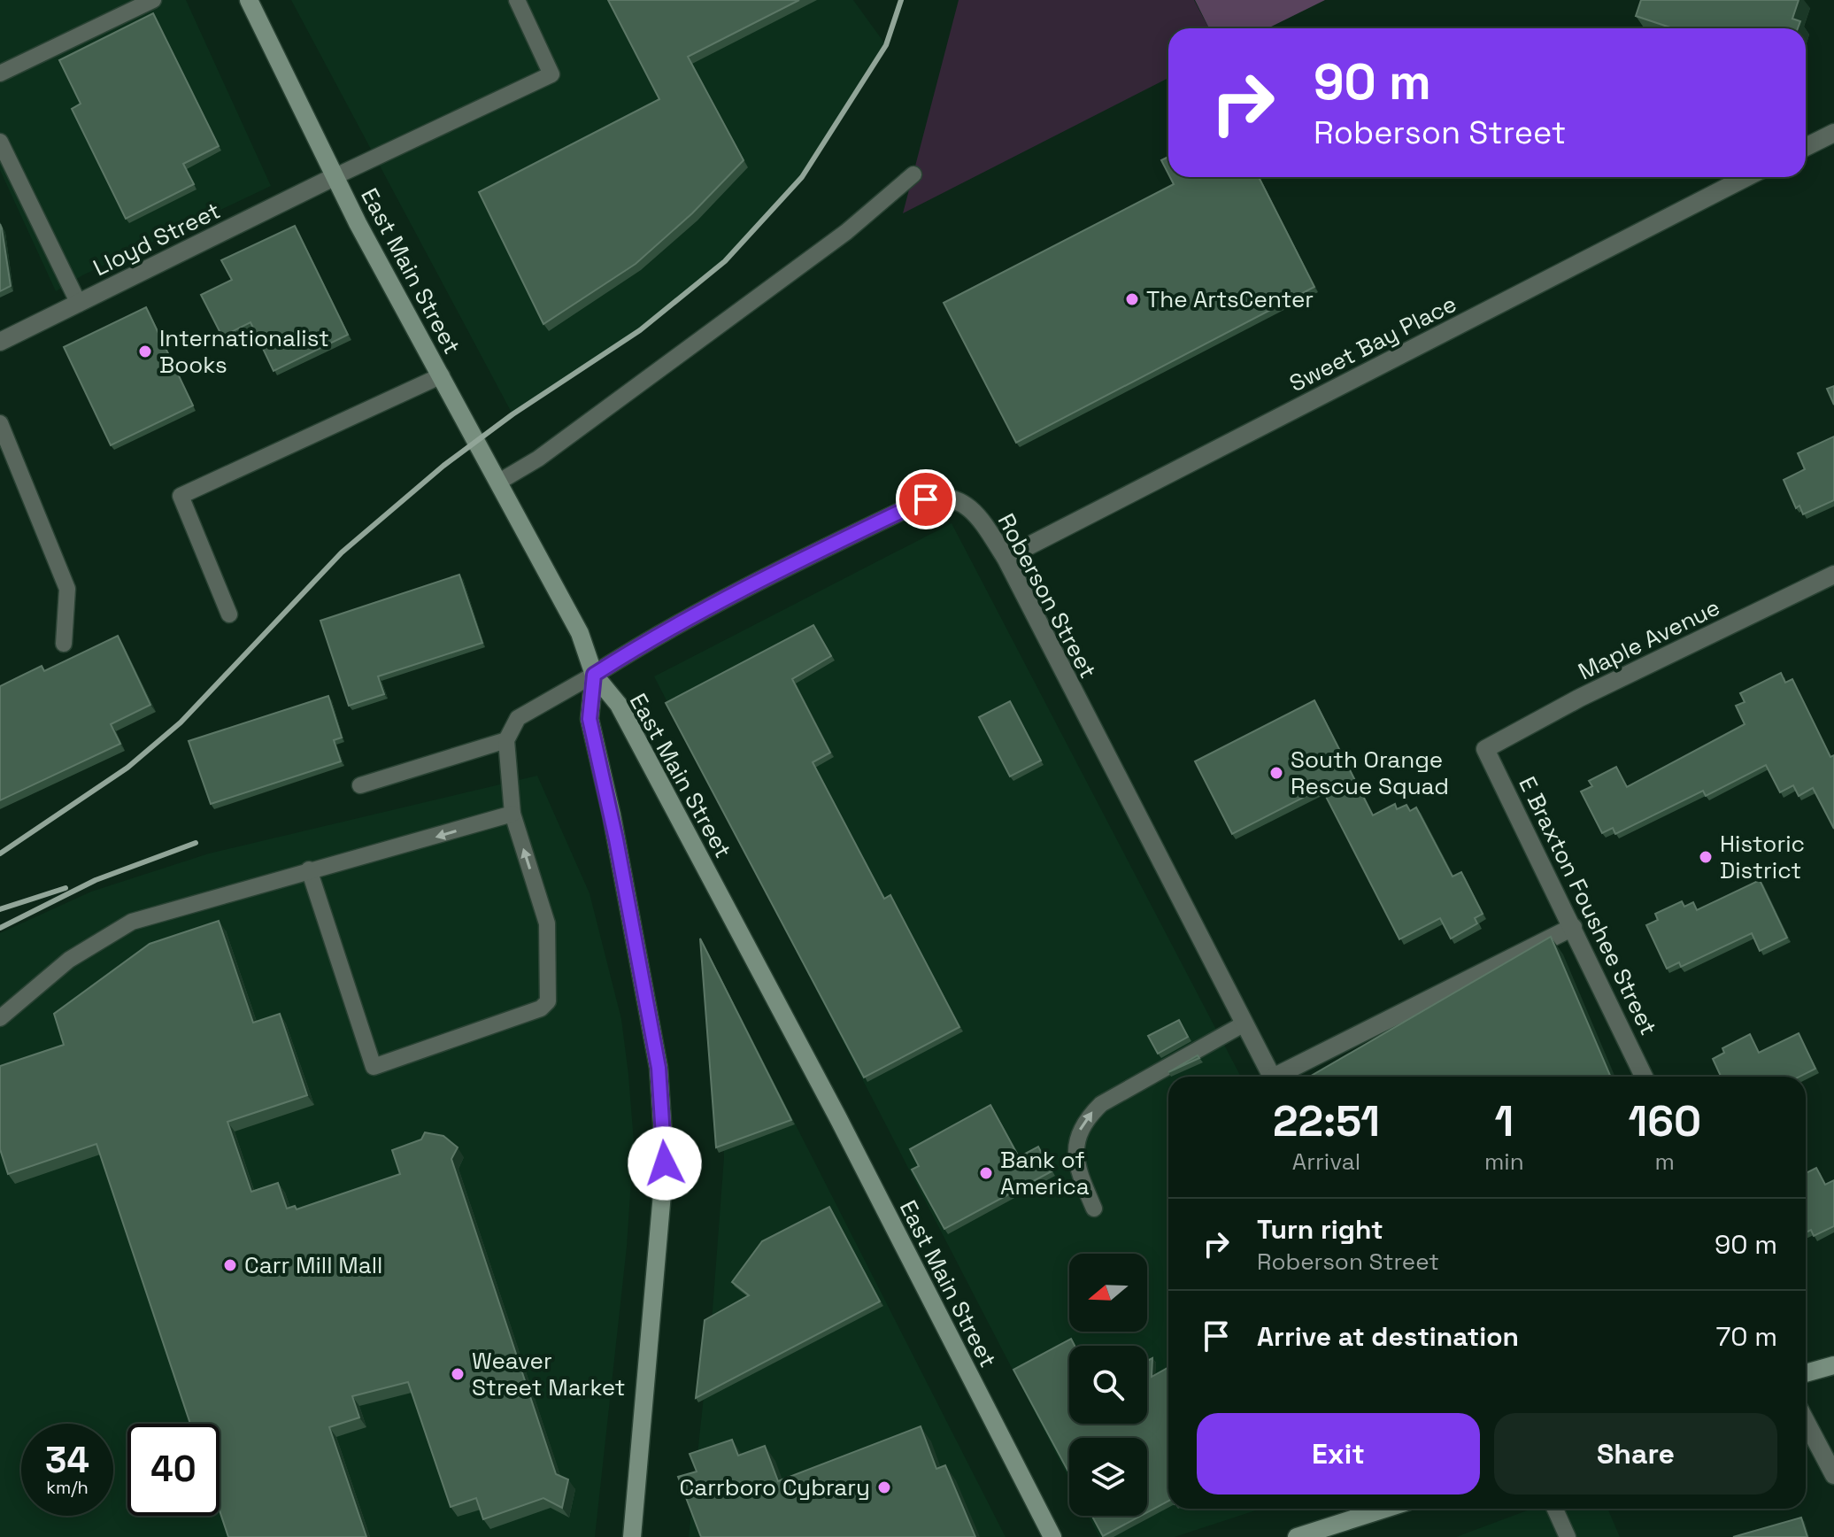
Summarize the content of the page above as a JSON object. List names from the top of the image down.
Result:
{
  "streets": {
    "main road": ["East Main Street"],
    "street": [
      "Lloyd Street",
      "Sweet Bay Place",
      "Roberson Street",
      "Maple Avenue",
      "E Braxton Foushee Street"
    ]
  },
  "crossings": [
    ["Lloyd Street", "East Main Street"],
    ["East Main Street", "Roberson Street"],
    ["Sweet Bay Place", "Roberson Street"],
    ["Maple Avenue", "E Braxton Foushee Street"]
  ],
  "places": [
    "The ArtsCenter",
    "Internationalist Books",
    "South Orange Rescue Squad",
    "Historic District",
    "Bank of America",
    "Carr Mill Mall",
    "Weaver Street Market",
    "Carrboro Cybrary"
  ],
  "north": "left",
  "page": {
    "turn": ["90 m", "Roberson Street"],
    "eta": [
      "22:51",
      "Arrival",
      "1",
      "min",
      "160",
      "m"
    ],
    "list": [
      {
        "name": "Turn right",
        "note": "Roberson Street",
        "value": "90 m"
      },
      {
        "name": "Arrive at destination",
        "value": "70 m"
      }
    ],
    "buttons": ["Exit", "Share"],
    "speed": "34 km/h",
    "limit": "40"
  }
}
